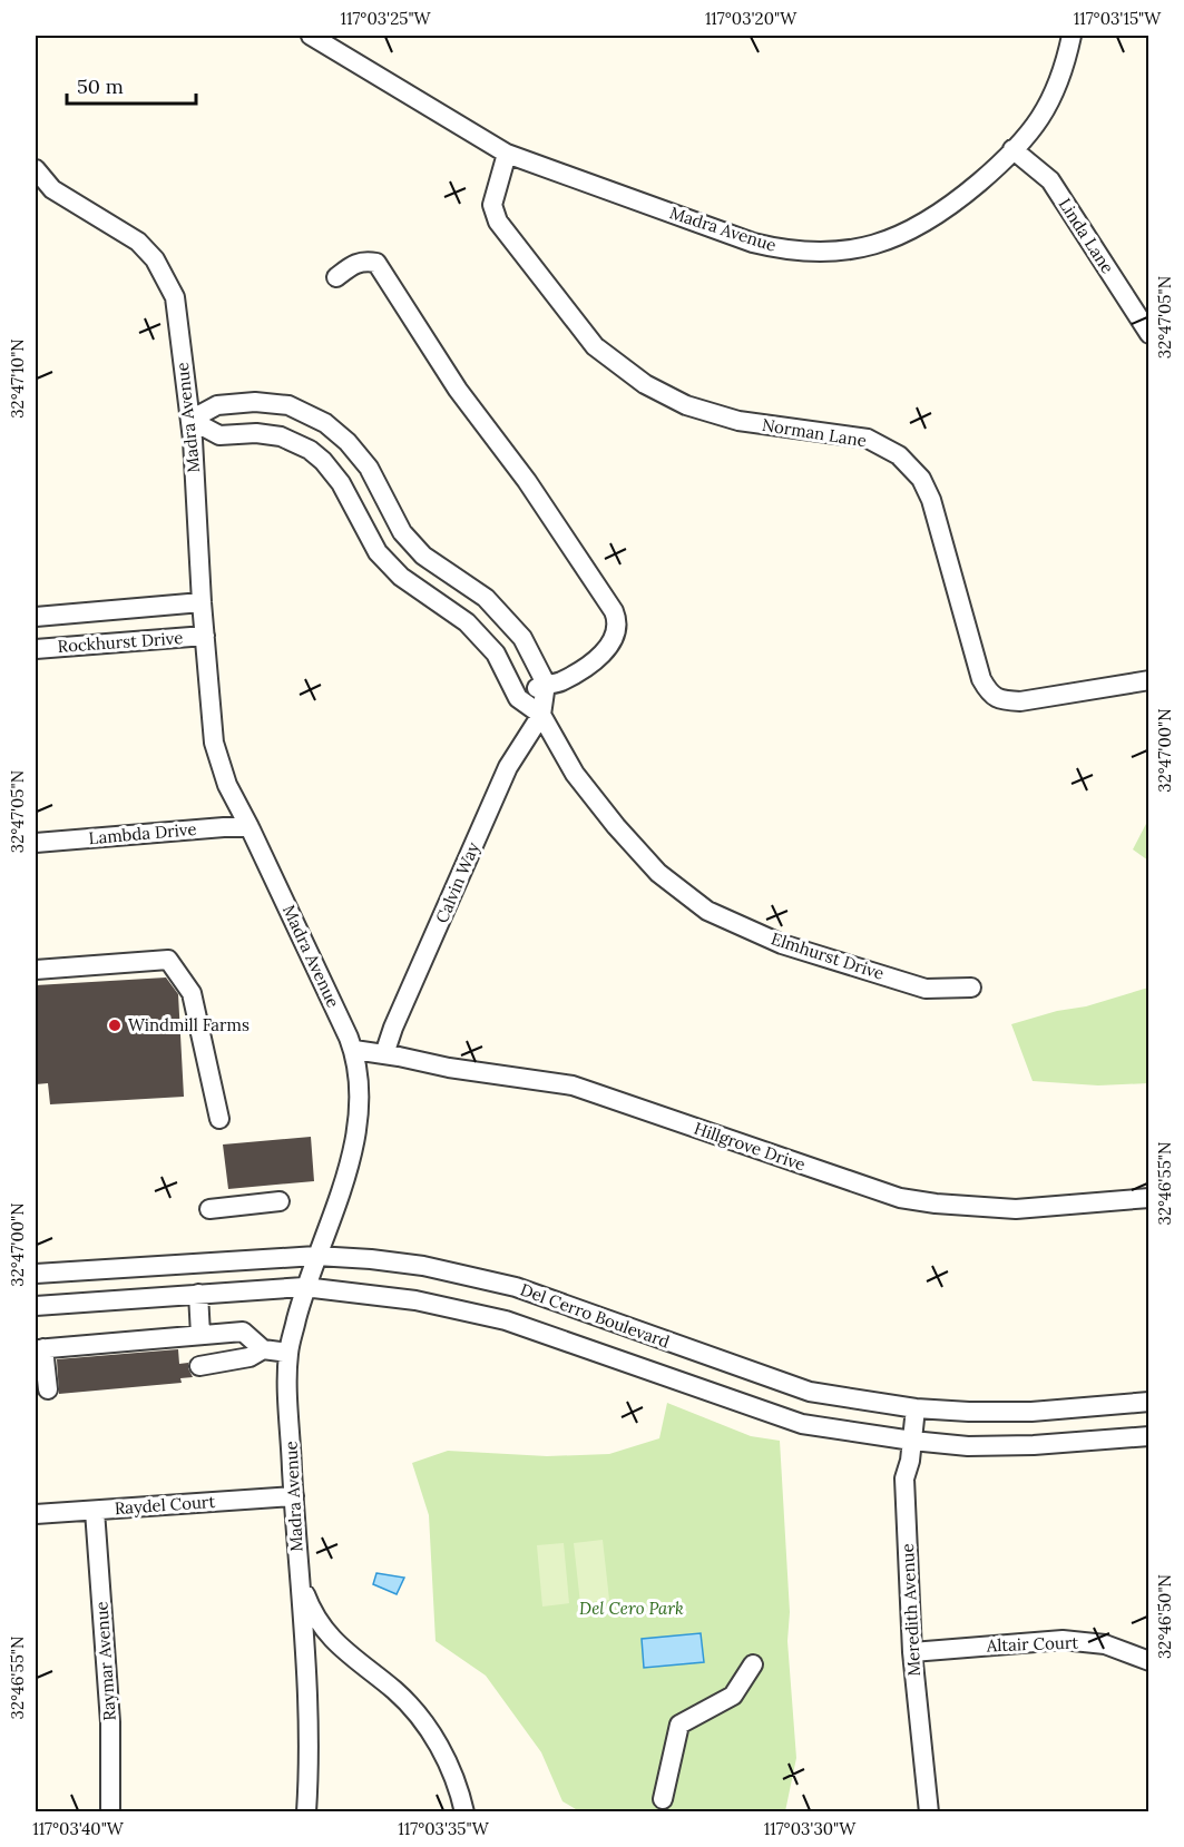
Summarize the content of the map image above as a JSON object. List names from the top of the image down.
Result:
{
  "streets": {
    "street": [
      "Madra Avenue",
      "Linda Lane",
      "Norman Lane",
      "Rockhurst Drive",
      "Lambda Drive",
      "Calvin Way",
      "Elmhurst Drive",
      "Hillgrove Drive",
      "Del Cerro Boulevard",
      "Raydel Court",
      "Meredith Avenue",
      "Altair Court",
      "Raymar Avenue"
    ]
  },
  "crossings": [
    ["Madra Avenue", "Linda Lane"],
    ["Madra Avenue", "Norman Lane"],
    ["Madra Avenue", "Rockhurst Drive"],
    ["Madra Avenue", "Lambda Drive"],
    ["Madra Avenue", "Elmhurst Drive"],
    ["Madra Avenue", "Hillgrove Drive"],
    ["Madra Avenue", "Del Cerro Boulevard"],
    ["Madra Avenue", "Raydel Court"],
    ["Calvin Way", "Elmhurst Drive"],
    ["Calvin Way", "Hillgrove Drive"],
    ["Del Cerro Boulevard", "Meredith Avenue"],
    ["Raydel Court", "Raymar Avenue"],
    ["Meredith Avenue", "Altair Court"]
  ],
  "parks": ["Del Cero Park"],
  "places": ["Windmill Farms"],
  "scale_bar": "50 m",
  "coordinates": [
    "117°03'25\"W",
    "117°03'20\"W",
    "117°03'15\"W",
    "32°47'05\"N",
    "32°47'10\"N",
    "32°47'00\"N",
    "32°46'55\"N",
    "32°46'50\"N",
    "117°03'40\"W",
    "117°03'35\"W",
    "117°03'30\"W"
  ]
}
